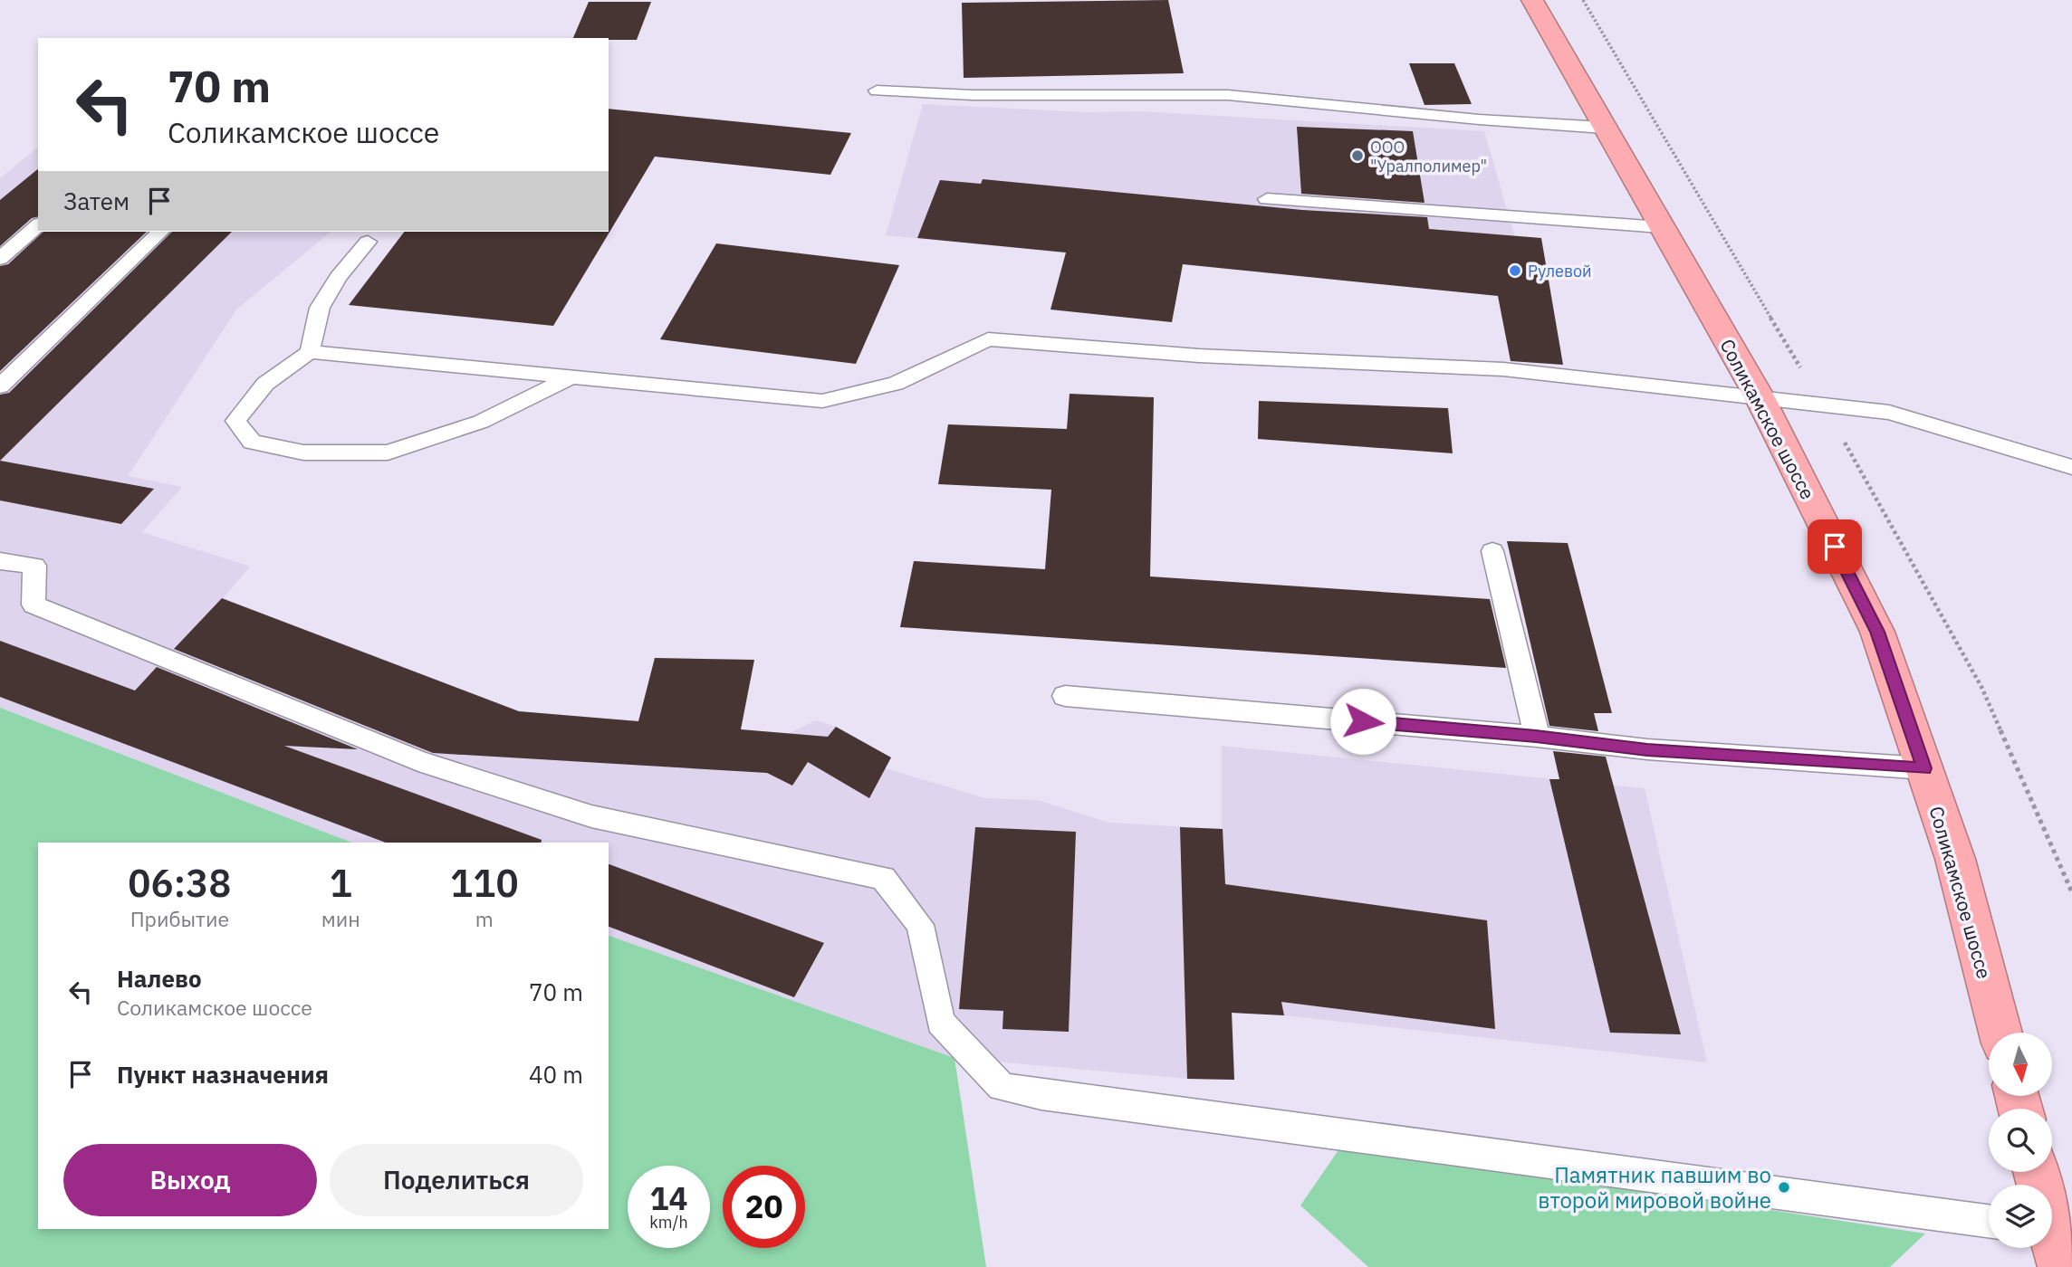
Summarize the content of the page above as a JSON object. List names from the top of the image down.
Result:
{
  "streets": {
    "highway": ["Соликамское шоссе"]
  },
  "places": ["OOO \"Уралполимер\"", "Рулевой", "Памятник павшим во второй мировой войне"],
  "north": "bottom",
  "page": {
    "turn": ["70 m", "Соликамское шоссе"],
    "then": "Затем",
    "eta": [
      "06:38",
      "Прибытие",
      "1",
      "мин",
      "110",
      "m"
    ],
    "list": [
      {
        "name": "Налево",
        "note": "Соликамское шоссе",
        "value": "70 m"
      },
      {
        "name": "Пункт назначения",
        "value": "40 m"
      }
    ],
    "buttons": ["Выход", "Поделиться"],
    "speed": "14 km/h",
    "limit": "20"
  }
}
